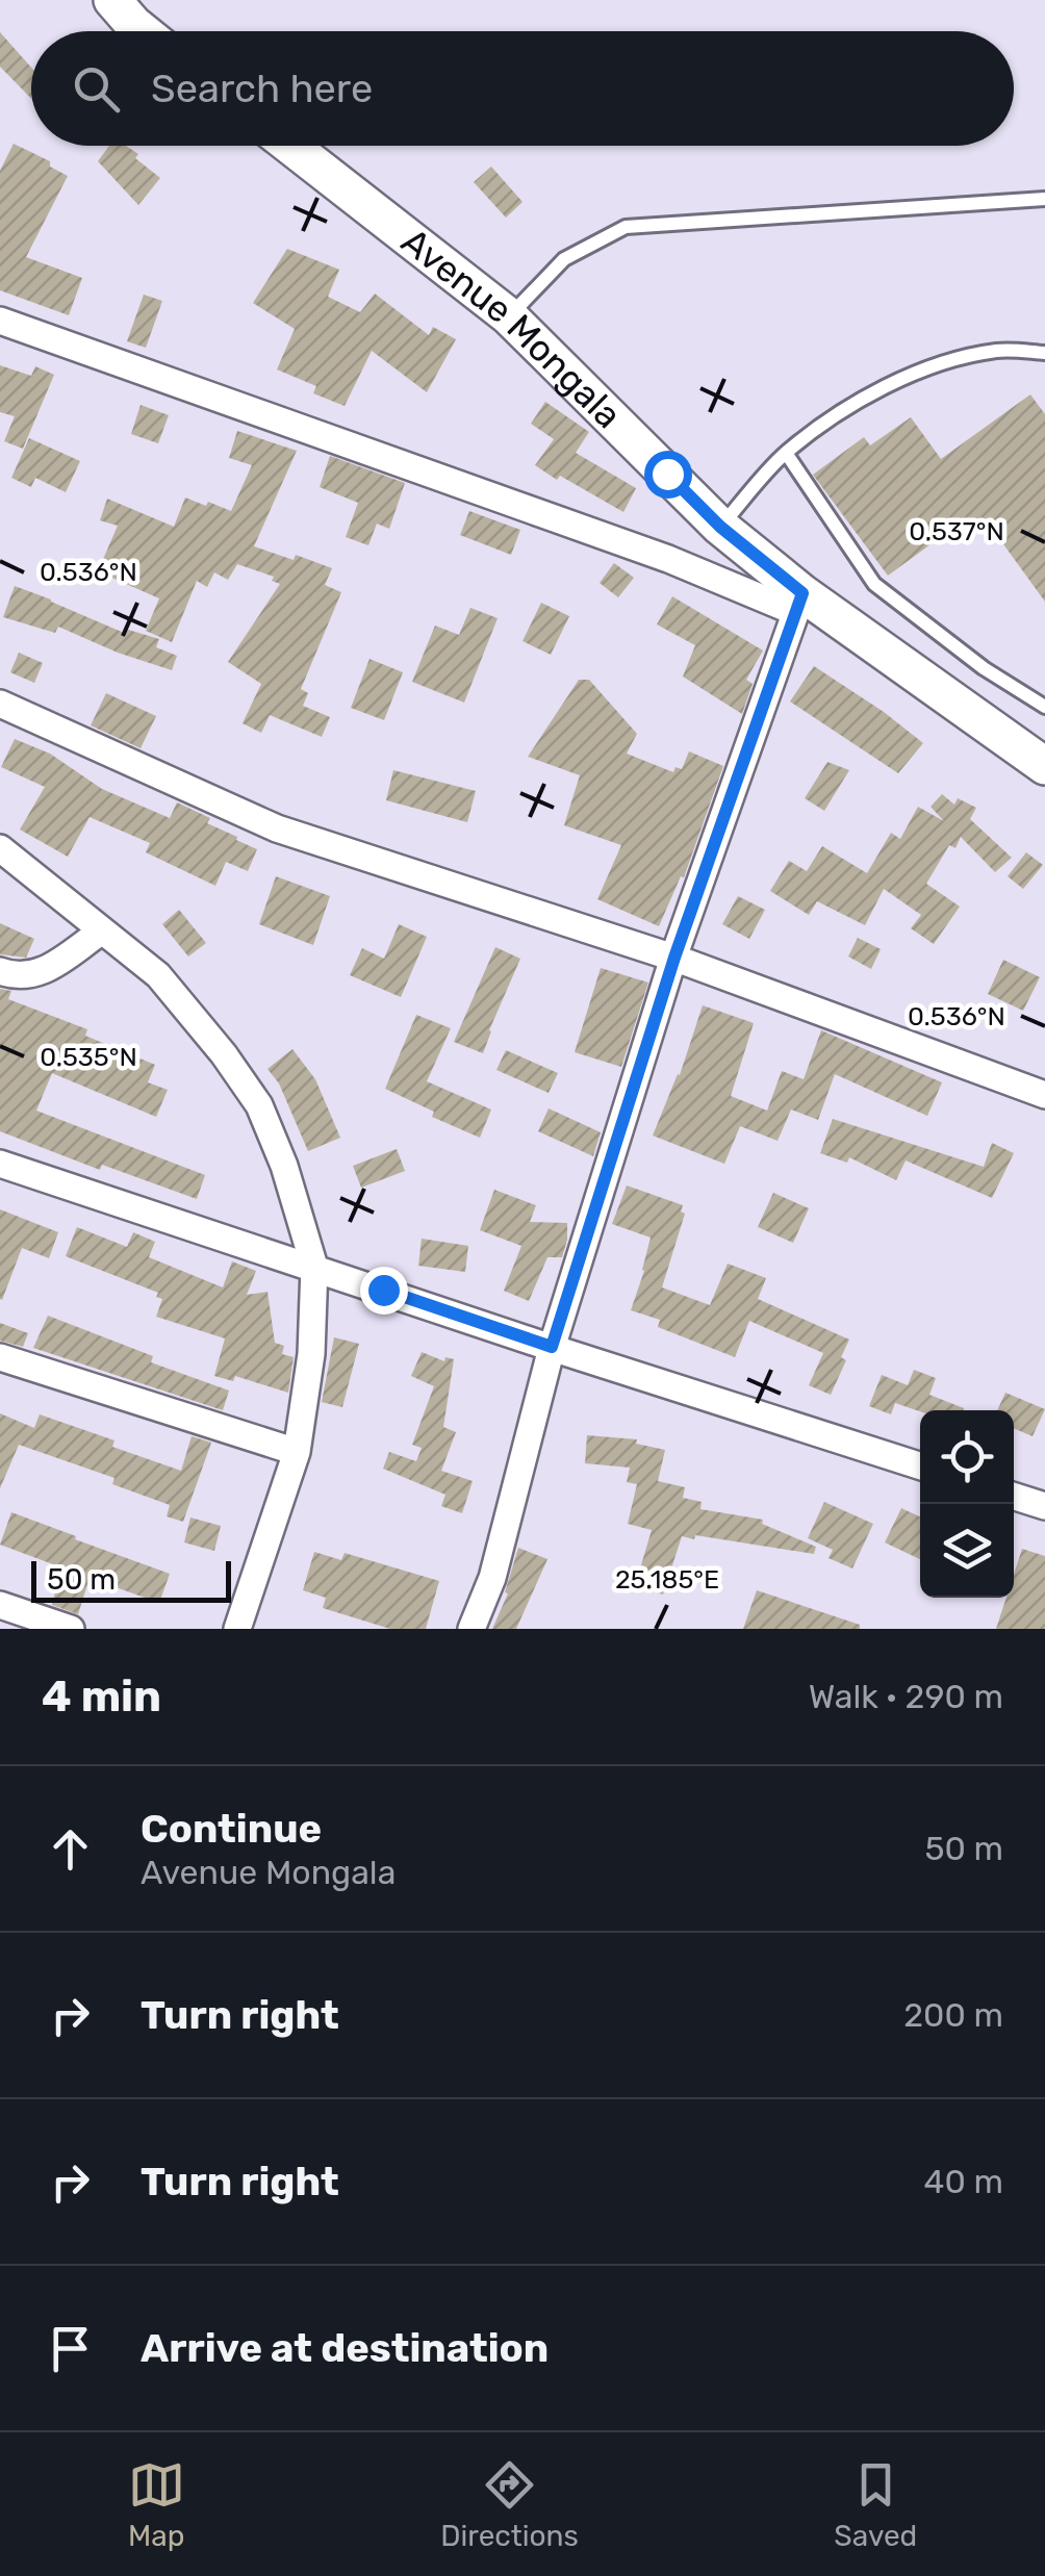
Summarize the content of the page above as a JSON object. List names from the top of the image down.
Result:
{
  "streets": {
    "street": ["Avenue Mongala"]
  },
  "scale_bar": "50 m",
  "page": {
    "search": "Search here",
    "scale": "50 m",
    "heading": ["4 min", "Walk · 290 m"],
    "list": [
      ["Continue", "Avenue Mongala", "50 m"],
      ["Turn right", "200 m"],
      ["Turn right", "40 m"],
      "Arrive at destination"
    ],
    "nav": ["Map", "Directions", "Saved"]
  },
  "coordinates": [
    "0.537°N",
    "0.536°N",
    "0.535°N",
    "25.185°E"
  ]
}
